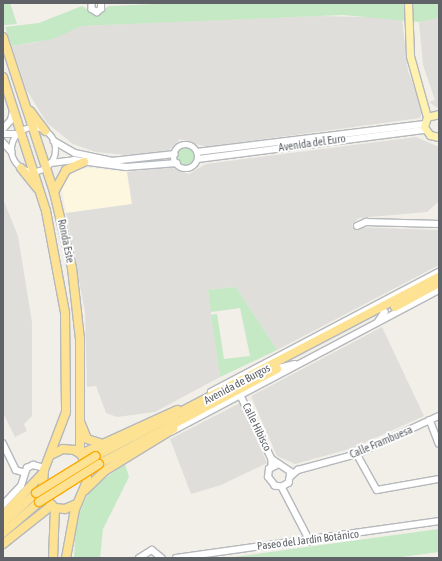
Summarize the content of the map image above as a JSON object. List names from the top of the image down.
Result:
{
  "streets": {
    "highway": ["Ronda Este", "Avenida de Burgos"],
    "street": [
      "Avenida del Euro",
      "Calle Hibisco",
      "Calle Frambuesa",
      "Paseo del Jardín Botánico"
    ]
  },
  "crossings": [
    ["Avenida de Burgos", "Calle Hibisco"],
    ["Calle Hibisco", "Calle Frambuesa"]
  ]
}
